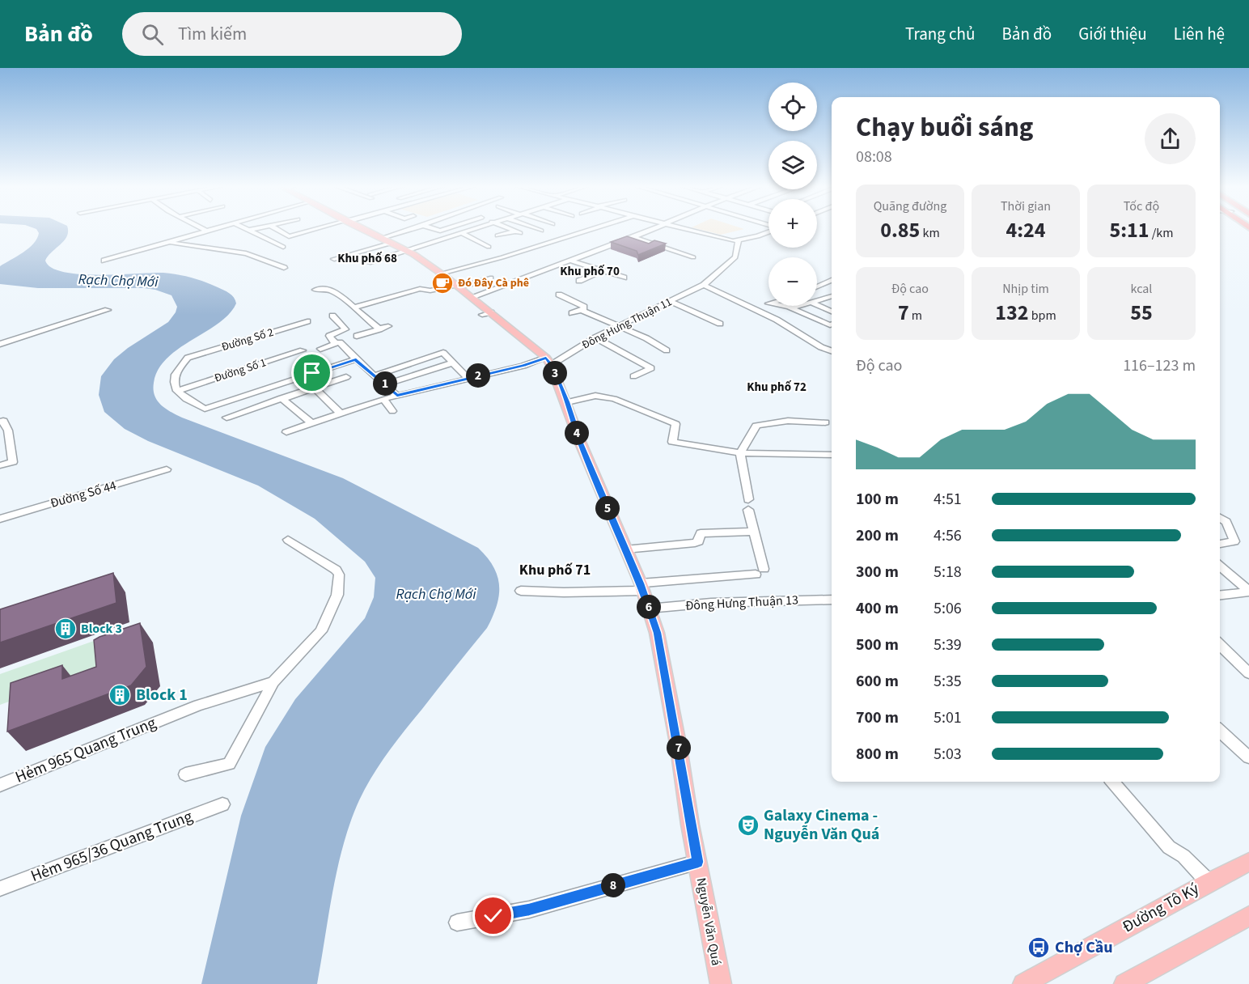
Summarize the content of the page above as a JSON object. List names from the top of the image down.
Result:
{
  "streets": {
    "main road": ["Đường Tô Ký", "Nguyễn Văn Quá"],
    "street": [
      "Đông Hưng Thuận 11",
      "Đường Số 2",
      "Đường Số 1",
      "Đường Số 44",
      "Đông Hưng Thuận 13",
      "Hẻm 965 Quang Trung",
      "Hẻm 965/36 Quang Trung"
    ]
  },
  "crossings": [
    ["Đông Hưng Thuận 11", "Nguyễn Văn Quá"],
    ["Đường Số 2", "Đường Số 1"],
    ["Đông Hưng Thuận 13", "Nguyễn Văn Quá"]
  ],
  "districts": [
    "Khu phố 68",
    "Khu phố 70",
    "Khu phố 72",
    "Khu phố 71"
  ],
  "water": ["Rạch Chợ Mới"],
  "places": {
    "cafe": ["Đó Đây Cà phê"],
    "building": ["Block 3", "Block 1"],
    "theatre": ["Galaxy Cinema - Nguyễn Văn Quá"],
    "bus stop": ["Chợ Cầu"]
  },
  "page": {
    "header": "Bản đồ",
    "search": "Tìm kiếm",
    "nav": [
      "Trang chủ",
      "Bản đồ",
      "Giới thiệu",
      "Liên hệ"
    ],
    "map_buttons": ["+", "−"],
    "heading": ["Chạy buổi sáng", "08:08"],
    "stats": [
      ["Quãng đường", "0.85 km"],
      ["Thời gian", "4:24"],
      ["Tốc độ", "5:11 /km"],
      ["Độ cao", "7 m"],
      ["Nhịp tim", "132 bpm"],
      ["kcal", "55"]
    ],
    "chart": ["Độ cao", "116–123 m"],
    "pins": [
      "3",
      "2",
      "1",
      "4",
      "5",
      "6",
      "7",
      "8"
    ],
    "list": [
      {
        "name": "100 m",
        "note": "4:51"
      },
      {
        "name": "200 m",
        "note": "4:56"
      },
      {
        "name": "300 m",
        "note": "5:18"
      },
      {
        "name": "400 m",
        "note": "5:06"
      },
      {
        "name": "500 m",
        "note": "5:39"
      },
      {
        "name": "600 m",
        "note": "5:35"
      },
      {
        "name": "700 m",
        "note": "5:01"
      },
      {
        "name": "800 m",
        "note": "5:03"
      }
    ]
  }
}
